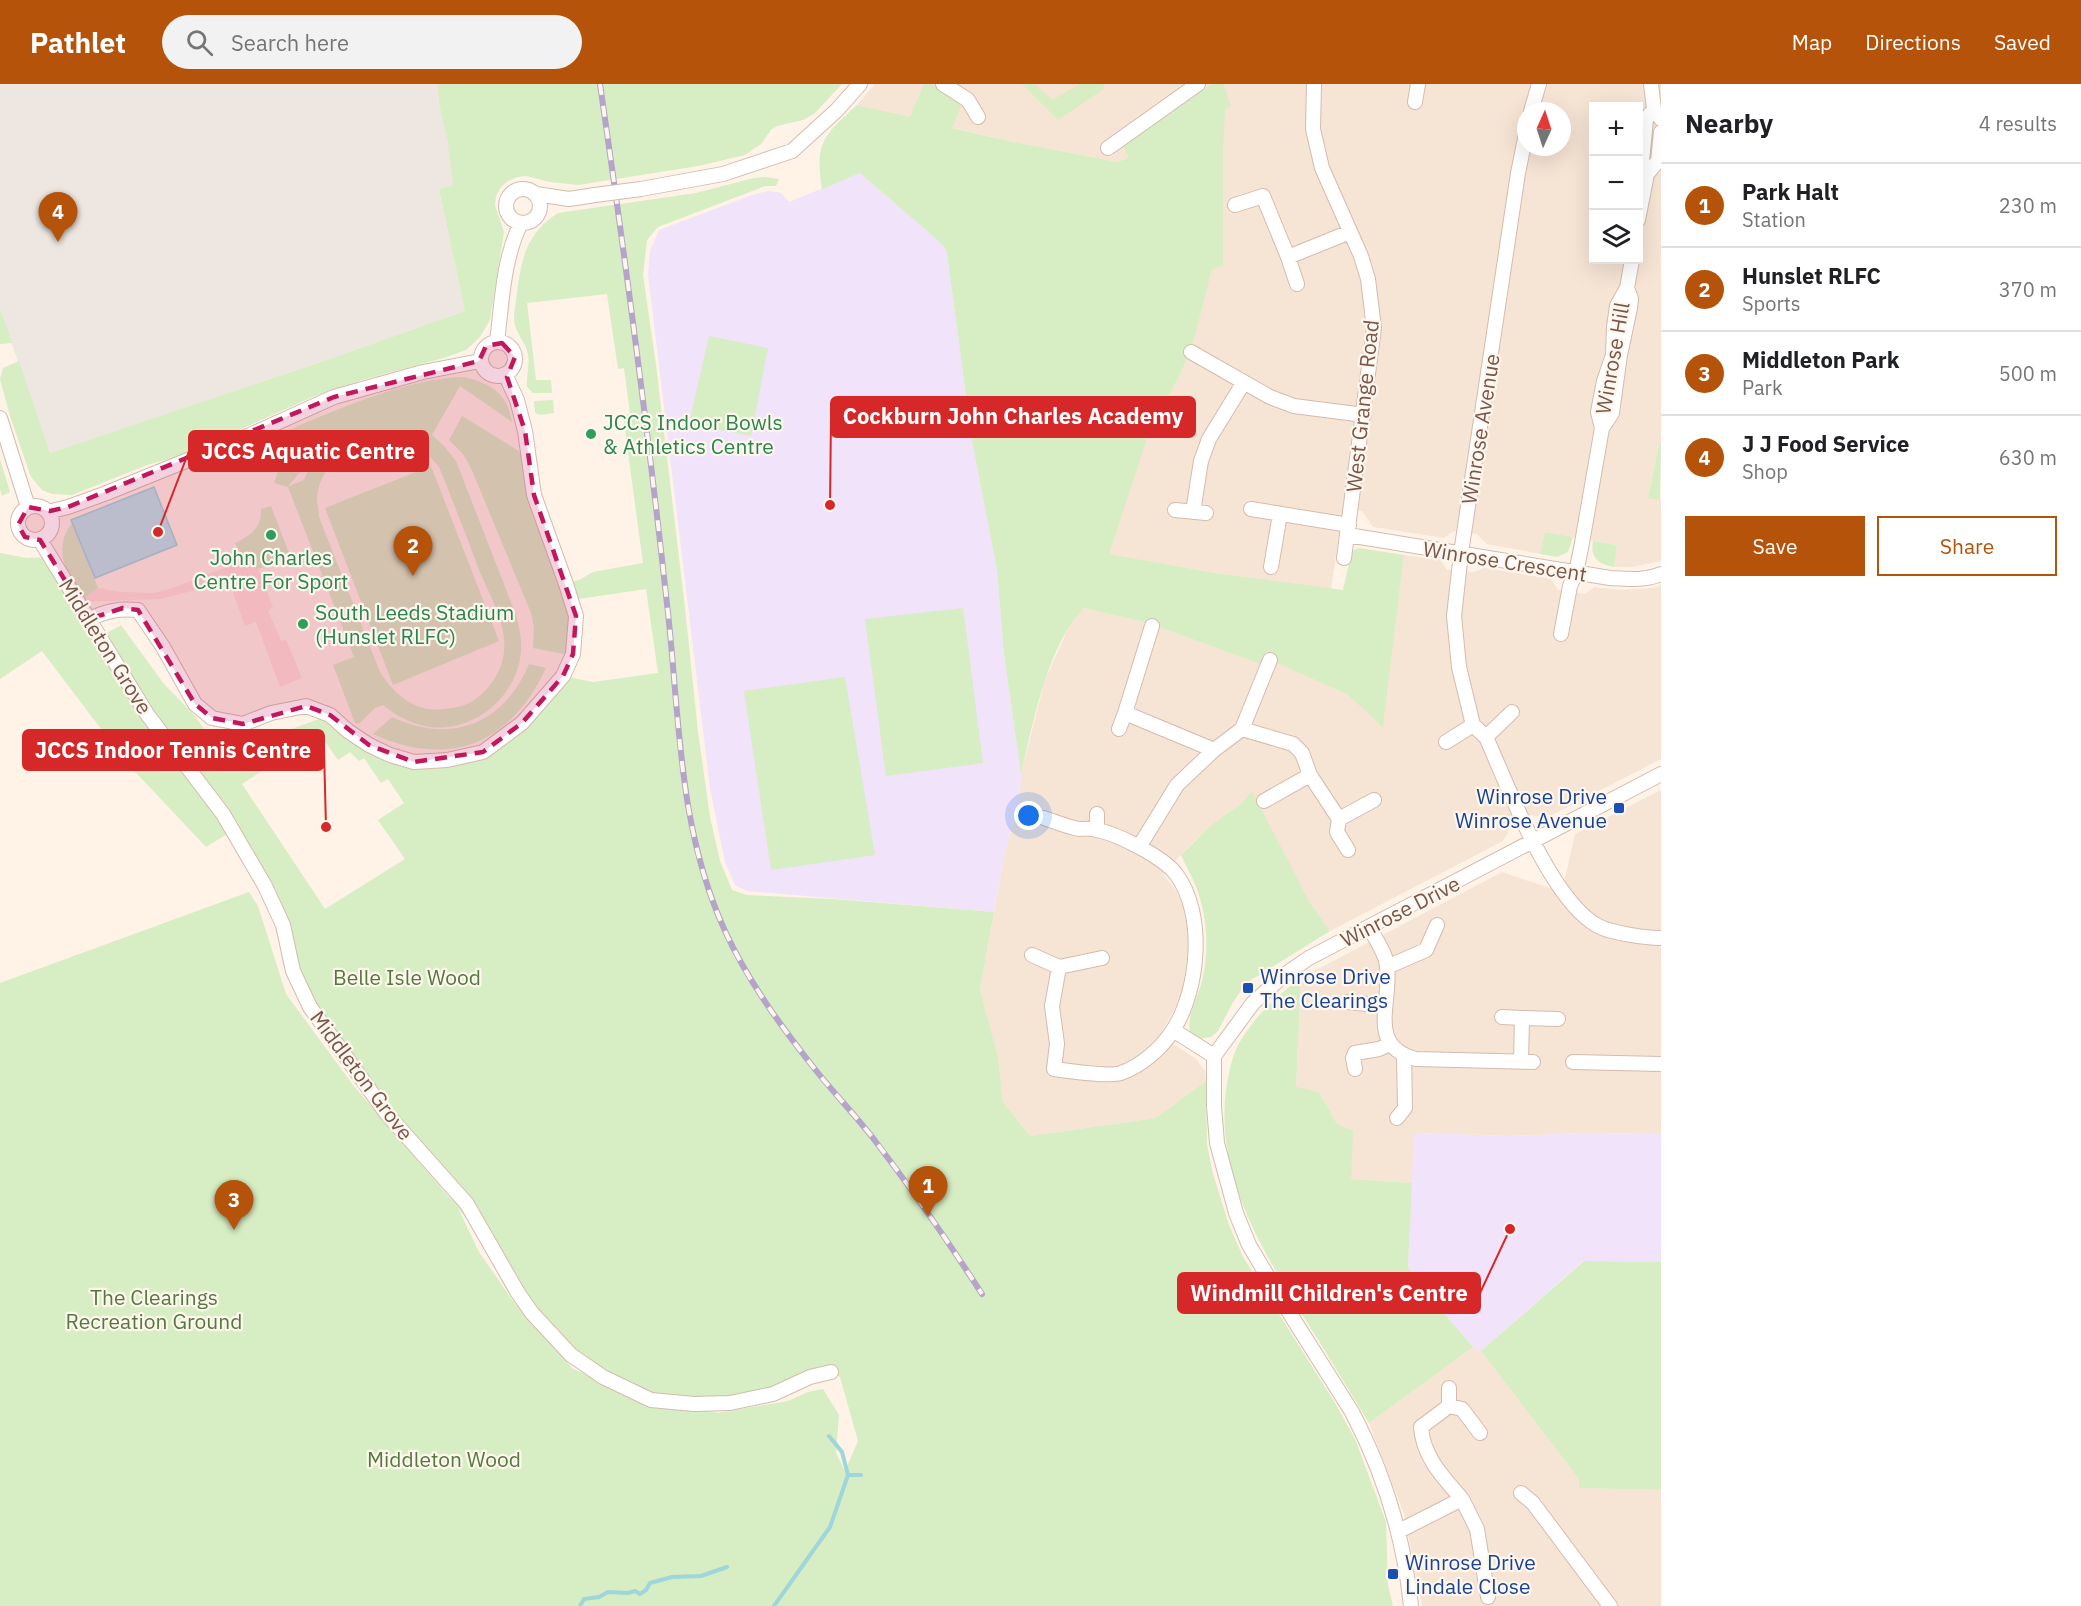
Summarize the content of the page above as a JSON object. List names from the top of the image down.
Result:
{
  "streets": {
    "street": [
      "Winrose Hill",
      "West Grange Road",
      "Winrose Avenue",
      "Winrose Crescent",
      "Middleton Grove",
      "Winrose Drive"
    ]
  },
  "crossings": [
    ["Winrose Hill", "Winrose Crescent"],
    ["West Grange Road", "Winrose Crescent"],
    ["Winrose Avenue", "Winrose Crescent"]
  ],
  "parks": ["Belle Isle Wood", "The Clearings Recreation Ground", "Middleton Wood"],
  "places": {
    "other": [
      "JCCS Indoor Bowls & Athletics Centre",
      "Cockburn John Charles Academy",
      "JCCS Aquatic Centre",
      "John Charles Centre For Sport",
      "South Leeds Stadium (Hunslet RLFC)",
      "JCCS Indoor Tennis Centre",
      "Windmill Children's Centre"
    ],
    "transit": ["Winrose Drive Winrose Avenue", "Winrose Drive The Clearings", "Winrose Drive Lindale Close"]
  },
  "north": "top",
  "page": {
    "header": "Pathlet",
    "search": "Search here",
    "nav": ["Map", "Directions", "Saved"],
    "heading": ["Nearby", "4 results"],
    "map_buttons": ["+", "−"],
    "list": [
      {
        "mark": "1",
        "name": "Park Halt",
        "note": "Station",
        "value": "230 m"
      },
      {
        "mark": "2",
        "name": "Hunslet RLFC",
        "note": "Sports",
        "value": "370 m"
      },
      {
        "mark": "3",
        "name": "Middleton Park",
        "note": "Park",
        "value": "500 m"
      },
      {
        "mark": "4",
        "name": "J J Food Service",
        "note": "Shop",
        "value": "630 m"
      }
    ],
    "pins": [
      "4",
      "2",
      "1",
      "3"
    ],
    "buttons": ["Save", "Share"]
  }
}
